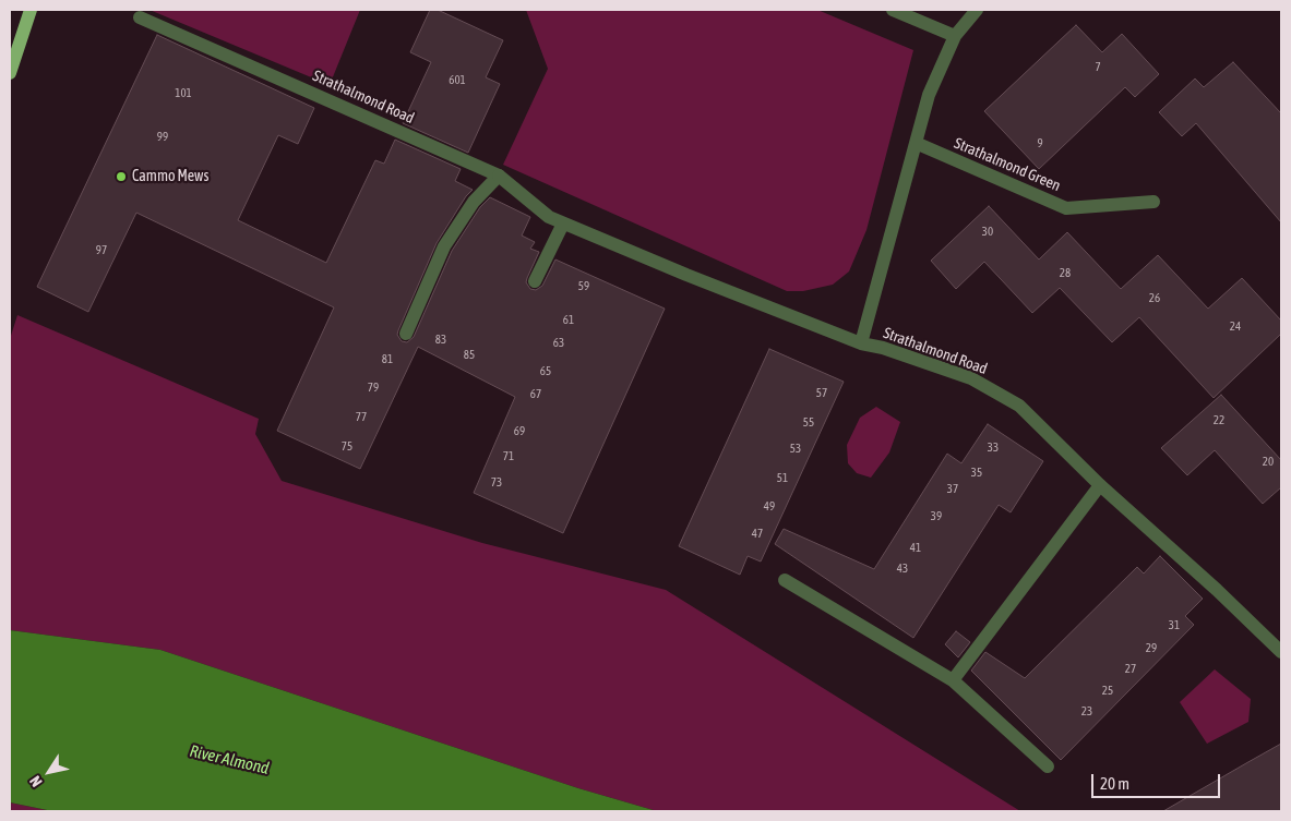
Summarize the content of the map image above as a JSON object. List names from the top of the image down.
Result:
{
  "streets": {
    "street": ["Strathalmond Road", "Strathalmond Green"]
  },
  "water": ["River Almond"],
  "places": ["Cammo Mews"],
  "house_numbers": [
    "7",
    "601",
    "101",
    "99",
    "9",
    "30",
    "97",
    "28",
    "59",
    "26",
    "61",
    "24",
    "83",
    "63",
    "85",
    "81",
    "65",
    "79",
    "57",
    "67",
    "77",
    "22",
    "55",
    "69",
    "75",
    "33",
    "53",
    "71",
    "20",
    "35",
    "51",
    "73",
    "37",
    "49",
    "39",
    "47",
    "41",
    "43",
    "31",
    "29",
    "27",
    "25",
    "23"
  ],
  "scale_bar": "20 m",
  "north": "bottom left"
}
